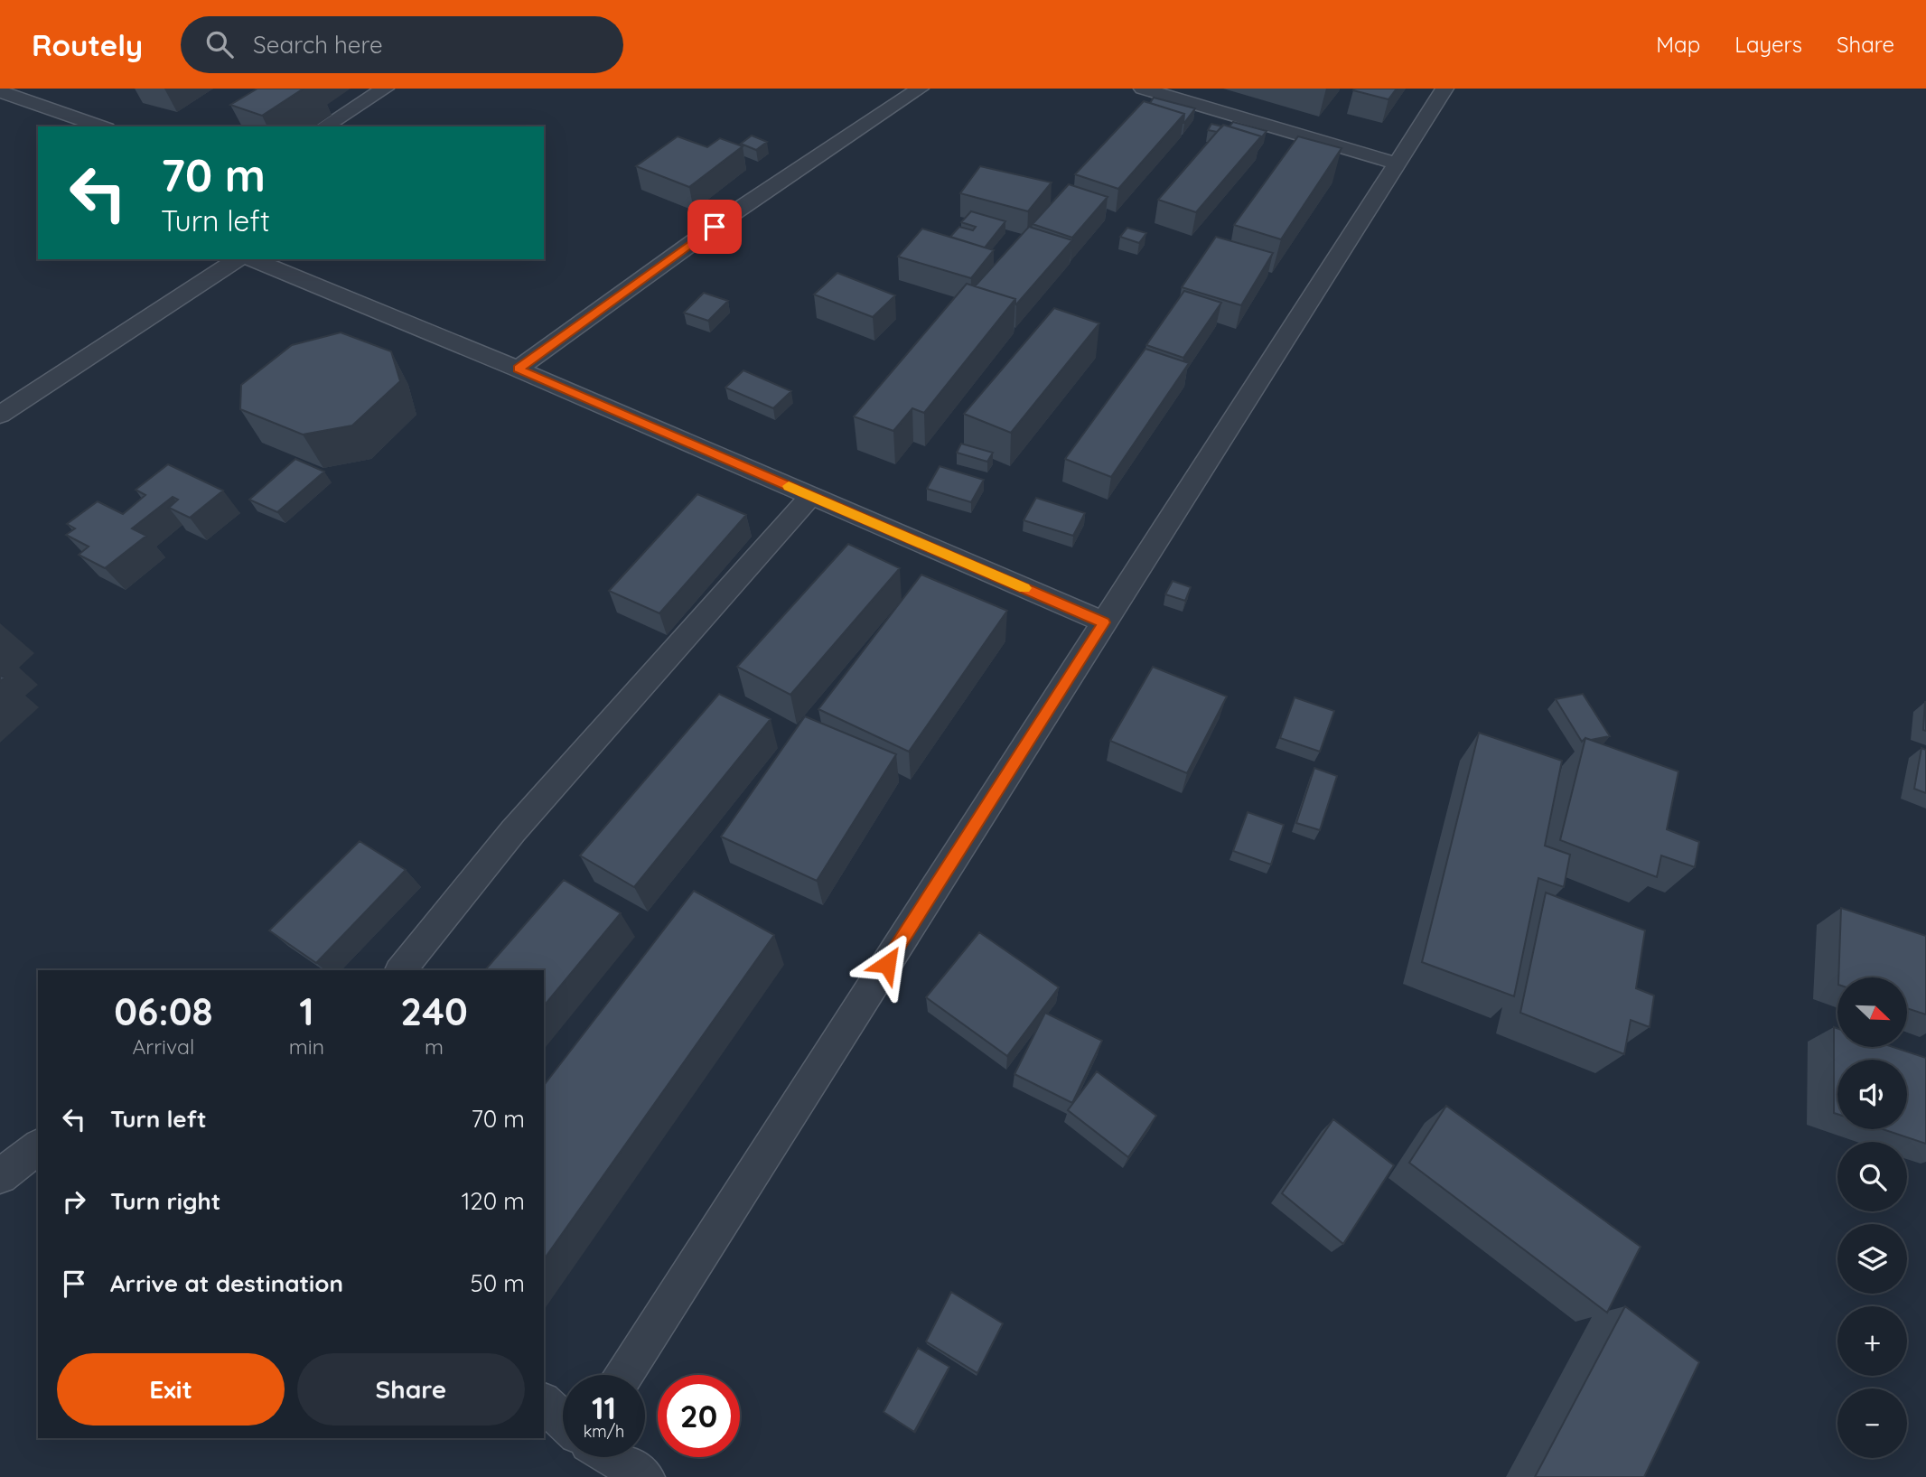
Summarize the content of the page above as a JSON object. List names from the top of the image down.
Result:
{
  "north": "bottom right",
  "page": {
    "header": "Routely",
    "search": "Search here",
    "nav": ["Map", "Layers", "Share"],
    "turn": ["70 m", "Turn left"],
    "eta": [
      "06:08",
      "Arrival",
      "1",
      "min",
      "240",
      "m"
    ],
    "map_buttons": ["+", "−"],
    "list": [
      {
        "name": "Turn left",
        "value": "70 m"
      },
      {
        "name": "Turn right",
        "value": "120 m"
      },
      {
        "name": "Arrive at destination",
        "value": "50 m"
      }
    ],
    "buttons": ["Exit", "Share"],
    "speed": "11 km/h",
    "limit": "20"
  }
}
